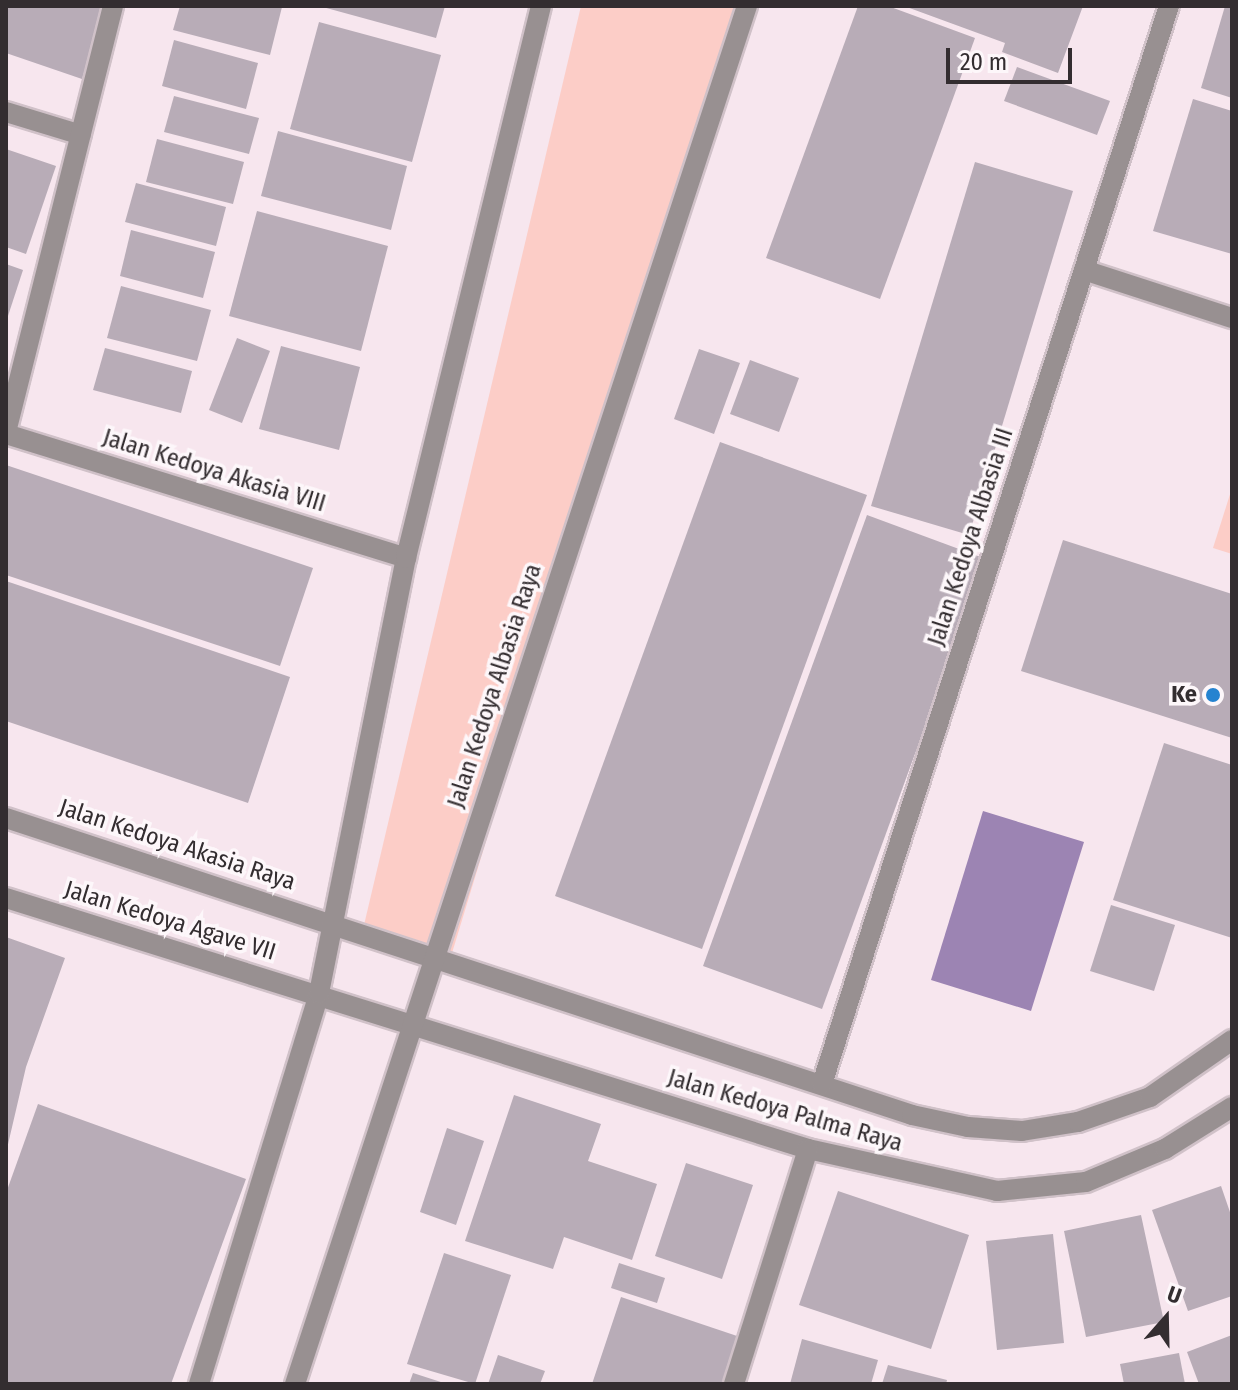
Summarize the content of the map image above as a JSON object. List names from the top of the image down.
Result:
{
  "streets": {
    "street": [
      "Jalan Kedoya Akasia VIII",
      "Jalan Kedoya Albasia III",
      "Jalan Kedoya Albasia Raya",
      "Jalan Kedoya Akasia Raya",
      "Jalan Kedoya Agave VII",
      "Jalan Kedoya Palma Raya"
    ]
  },
  "crossings": [
    ["Jalan Kedoya Albasia III", "Jalan Kedoya Palma Raya"],
    ["Jalan Kedoya Albasia Raya", "Jalan Kedoya Palma Raya"],
    ["Jalan Kedoya Akasia Raya", "Jalan Kedoya Palma Raya"],
    ["Jalan Kedoya Agave VII", "Jalan Kedoya Palma Raya"]
  ],
  "places": ["Ke"],
  "scale_bar": "20 m",
  "north": "top"
}
